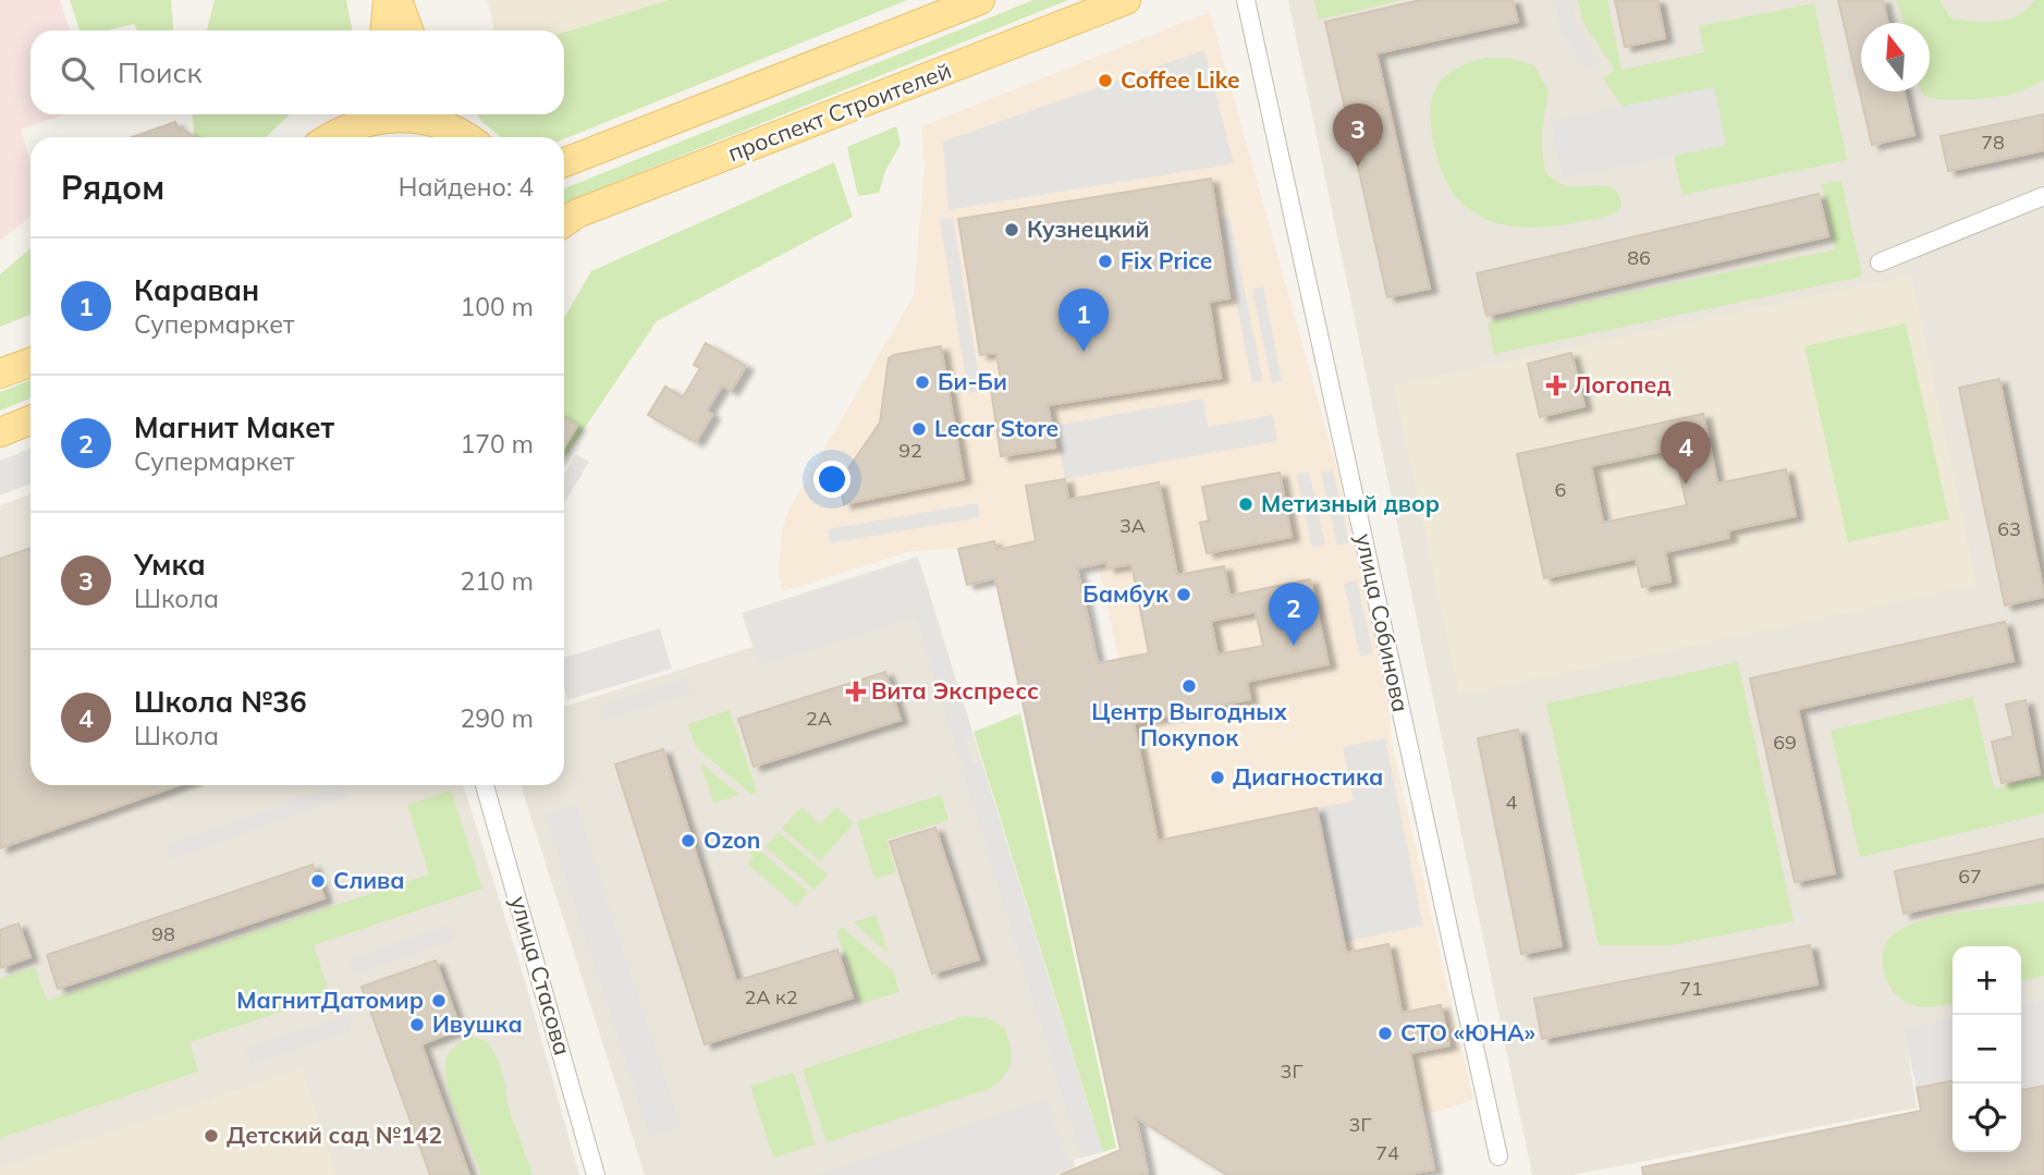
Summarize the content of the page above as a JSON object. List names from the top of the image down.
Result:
{
  "streets": {
    "main road": ["проспект Строителей"],
    "street": ["улица Собинова", "улица Стасова"]
  },
  "places": {
    "other": [
      "Coffee Like",
      "Кузнецкий",
      "Fix Price",
      "Би-Би",
      "Lecar Store",
      "Метизный двор",
      "Бамбук",
      "Центр Выгодных Покупок",
      "Диагностика",
      "Ozon",
      "Слива",
      "МагнитДатомир",
      "Ивушка",
      "СТО «ЮНА»",
      "Детский сад №142"
    ],
    "health": ["Логопед", "Вита Экспресс"]
  },
  "house_numbers": [
    "78",
    "86",
    "92",
    "6",
    "3А",
    "63",
    "2А",
    "69",
    "4",
    "67",
    "98",
    "71",
    "2А к2",
    "3Г",
    "3Г",
    "74"
  ],
  "north": "top",
  "page": {
    "search": "Поиск",
    "pins": [
      "3",
      "1",
      "4",
      "2"
    ],
    "heading": ["Рядом", "Найдено: 4"],
    "list": [
      {
        "mark": "1",
        "name": "Караван",
        "note": "Супермаркет",
        "value": "100 m"
      },
      {
        "mark": "2",
        "name": "Магнит Макет",
        "note": "Супермаркет",
        "value": "170 m"
      },
      {
        "mark": "3",
        "name": "Умка",
        "note": "Школа",
        "value": "210 m"
      },
      {
        "mark": "4",
        "name": "Школа №36",
        "note": "Школа",
        "value": "290 m"
      }
    ],
    "map_buttons": ["+", "−"]
  }
}
